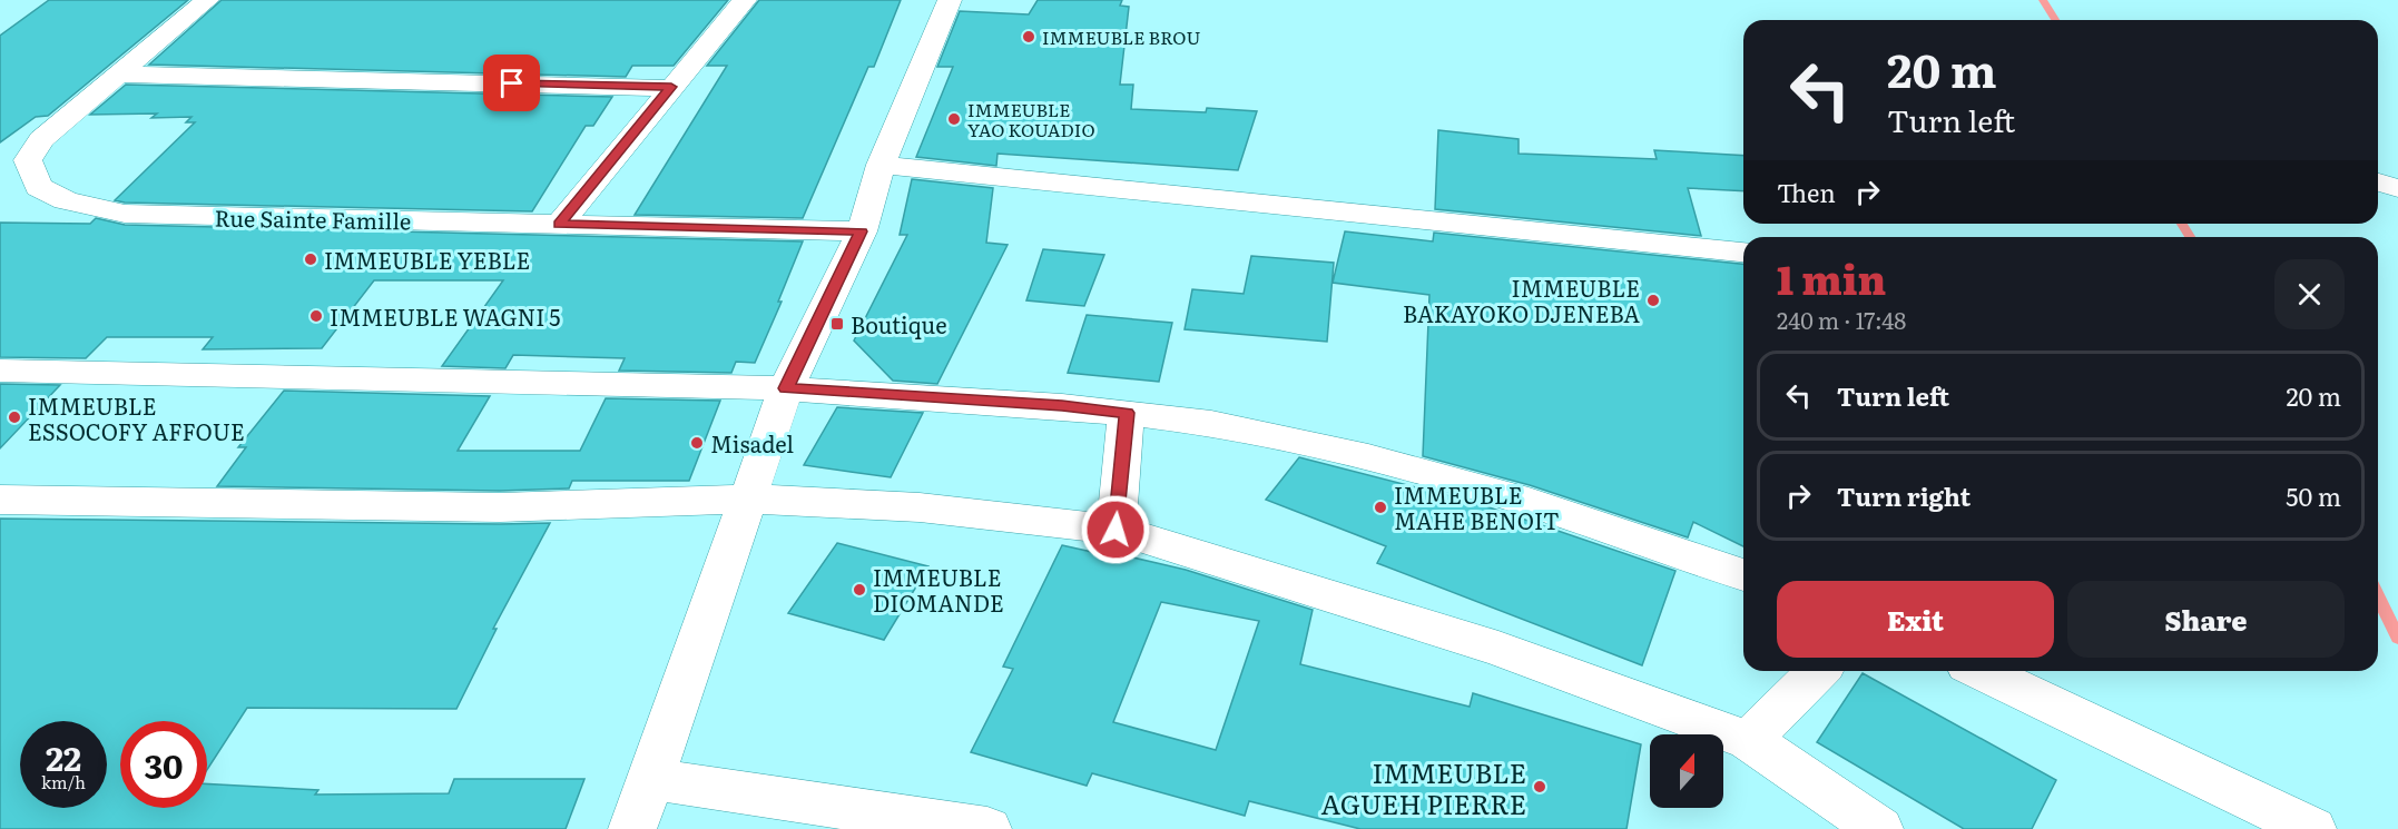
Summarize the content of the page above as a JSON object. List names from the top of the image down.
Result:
{
  "streets": {
    "street": ["Rue Sainte Famille"]
  },
  "places": {
    "other": [
      "IMMEUBLE BROU",
      "IMMEUBLE YAO KOUADIO",
      "IMMEUBLE YEBLE",
      "IMMEUBLE BAKAYOKO DJENEBA",
      "IMMEUBLE WAGNI 5",
      "IMMEUBLE ESSOCOFY AFFOUE",
      "Misadel",
      "IMMEUBLE MAHE BENOIT",
      "IMMEUBLE DIOMANDE",
      "IMMEUBLE AGUEH PIERRE"
    ],
    "transit": ["Boutique"]
  },
  "north": "top",
  "page": {
    "turn": ["20 m", "Turn left"],
    "then": "Then",
    "heading": ["1 min", "240 m · 17:48"],
    "list": [
      {
        "name": "Turn left",
        "value": "20 m"
      },
      {
        "name": "Turn right",
        "value": "50 m"
      }
    ],
    "buttons": ["Exit", "Share"],
    "speed": "22 km/h",
    "limit": "30"
  }
}
